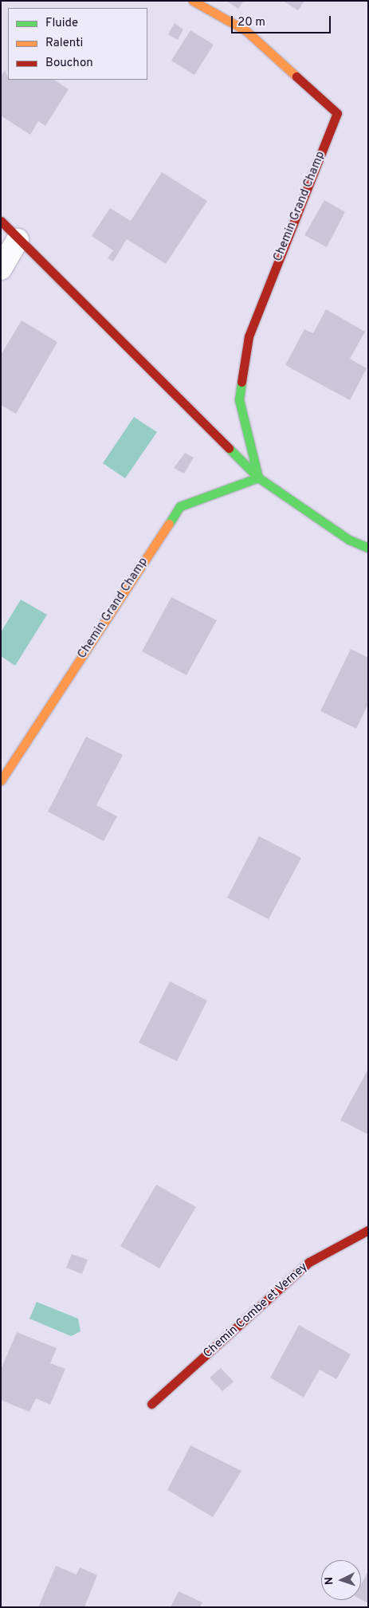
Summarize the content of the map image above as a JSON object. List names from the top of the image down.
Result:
{
  "streets": {
    "street": ["Chemin Grand Champ", "Chemin Combe et Verney"]
  },
  "legend": ["Fluide", "Ralenti", "Bouchon"],
  "scale_bar": "20 m",
  "north": "left"
}
